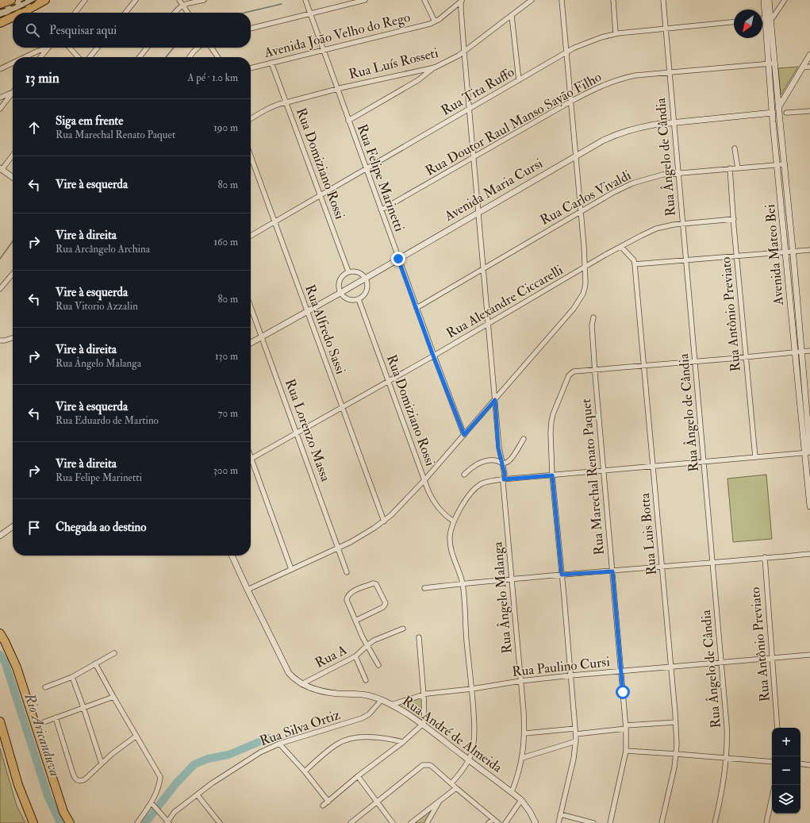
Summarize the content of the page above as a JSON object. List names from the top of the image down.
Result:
{
  "streets": {
    "main road": ["Avenida Maria Cursi", "Avenida Mateo Bei", "Rua André de Almeida"],
    "street": [
      "Avenida João Velho do Rego",
      "Rua Luís Rosseti",
      "Rua Tita Ruffo",
      "Rua Doutor Raul Manso Sayão Filho",
      "Rua Ângelo de Cândia",
      "Rua Domiziano Rossi",
      "Rua Felipe Marinetti",
      "Rua Carlos Vivaldi",
      "Rua Alexandre Ciccarelli",
      "Rua Antônio Previato",
      "Rua Alfredo Sassi",
      "Rua Lorenzo Massa",
      "Rua Marechal Renato Paquet",
      "Rua Luis Botta",
      "Rua Ângelo Malanga",
      "Rua A",
      "Rua Paulino Cursi",
      "Rua Silva Ortiz"
    ]
  },
  "crossings": [
    ["Avenida João Velho do Rego", "Rua Domiziano Rossi"],
    ["Avenida João Velho do Rego", "Rua Felipe Marinetti"],
    ["Avenida João Velho do Rego", "Rua Ângelo Malanga"],
    ["Rua Luís Rosseti", "Rua Domiziano Rossi"],
    ["Rua Luís Rosseti", "Rua Felipe Marinetti"],
    ["Rua Luís Rosseti", "Rua Ângelo Malanga"],
    ["Rua Tita Ruffo", "Rua Ângelo de Cândia"],
    ["Rua Tita Ruffo", "Rua Domiziano Rossi"],
    ["Rua Tita Ruffo", "Rua Felipe Marinetti"],
    ["Rua Tita Ruffo", "Rua Alfredo Sassi"],
    ["Rua Tita Ruffo", "Rua Ângelo Malanga"],
    ["Rua Doutor Raul Manso Sayão Filho", "Rua Ângelo de Cândia"],
    ["Rua Doutor Raul Manso Sayão Filho", "Rua Felipe Marinetti"],
    ["Rua Doutor Raul Manso Sayão Filho", "Avenida Mateo Bei"],
    ["Rua Doutor Raul Manso Sayão Filho", "Rua Ângelo Malanga"],
    ["Rua Ângelo de Cândia", "Avenida Maria Cursi"],
    ["Rua Ângelo de Cândia", "Rua Carlos Vivaldi"],
    ["Rua Ângelo de Cândia", "Rua Alexandre Ciccarelli"],
    ["Rua Ângelo de Cândia", "Rua Paulino Cursi"],
    ["Rua Domiziano Rossi", "Rua Alexandre Ciccarelli"],
    ["Rua Felipe Marinetti", "Avenida Maria Cursi"],
    ["Rua Felipe Marinetti", "Rua Carlos Vivaldi"],
    ["Rua Felipe Marinetti", "Rua Alexandre Ciccarelli"],
    ["Avenida Maria Cursi", "Avenida Mateo Bei"],
    ["Avenida Maria Cursi", "Rua Alfredo Sassi"],
    ["Avenida Maria Cursi", "Rua Lorenzo Massa"],
    ["Avenida Maria Cursi", "Rua Ângelo Malanga"],
    ["Rua Carlos Vivaldi", "Avenida Mateo Bei"],
    ["Rua Carlos Vivaldi", "Rua Antônio Previato"],
    ["Rua Carlos Vivaldi", "Rua Ângelo Malanga"],
    ["Rua Alexandre Ciccarelli", "Rua Antônio Previato"],
    ["Rua Alexandre Ciccarelli", "Rua Alfredo Sassi"],
    ["Rua Alexandre Ciccarelli", "Rua Lorenzo Massa"],
    ["Rua Alexandre Ciccarelli", "Rua Luis Botta"],
    ["Rua Alexandre Ciccarelli", "Rua Ângelo Malanga"],
    ["Rua Antônio Previato", "Rua Paulino Cursi"],
    ["Rua Marechal Renato Paquet", "Rua Paulino Cursi"],
    ["Rua Luis Botta", "Rua Paulino Cursi"],
    ["Rua Ângelo Malanga", "Rua Paulino Cursi"],
    ["Rua Ângelo Malanga", "Rua André de Almeida"],
    ["Rua A", "Rua André de Almeida"],
    ["Rua Paulino Cursi", "Rua André de Almeida"],
    ["Rua Silva Ortiz", "Rua André de Almeida"]
  ],
  "water": ["Rio Aricanduva"],
  "north": "bottom left",
  "page": {
    "search": "Pesquisar aqui",
    "heading": ["13 min", "A pé · 1.0 km"],
    "list": [
      ["Siga em frente", "Rua Marechal Renato Paquet", "190 m"],
      ["Vire à esquerda", "80 m"],
      ["Vire à direita", "Rua Arcângelo Archina", "160 m"],
      ["Vire à esquerda", "Rua Vitorio Azzalin", "80 m"],
      ["Vire à direita", "Rua Ângelo Malanga", "130 m"],
      ["Vire à esquerda", "Rua Eduardo de Martino", "70 m"],
      ["Vire à direita", "Rua Felipe Marinetti", "300 m"],
      "Chegada ao destino"
    ],
    "map_buttons": ["+", "−"]
  }
}
